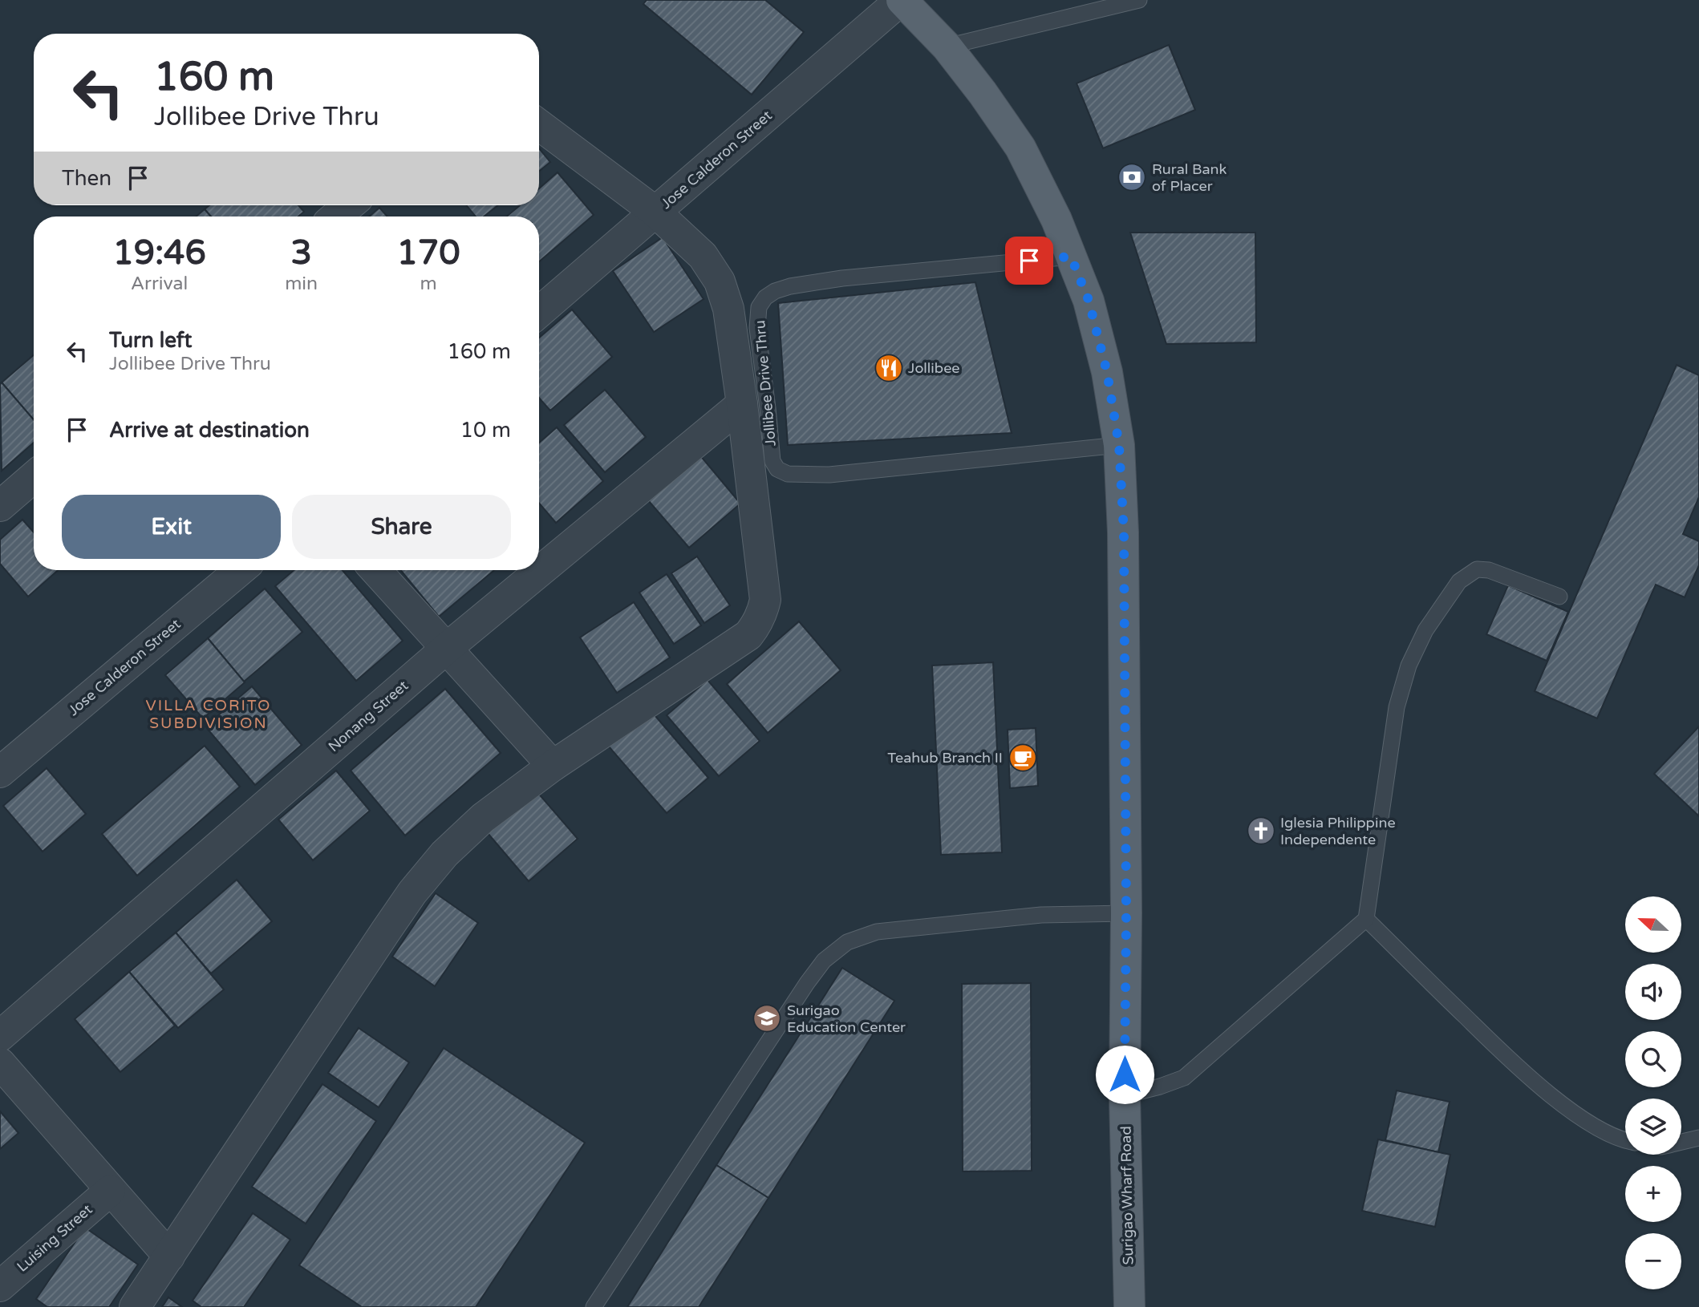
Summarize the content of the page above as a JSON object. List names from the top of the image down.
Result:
{
  "streets": {
    "main road": ["Surigao Wharf Road"],
    "street": ["Jose Calderon Street", "Nonang Street", "Luising Street"],
    "lane": ["Jollibee Drive Thru"]
  },
  "crossings": [
    ["Jose Calderon Street", "Surigao Wharf Road"],
    ["Jollibee Drive Thru", "Surigao Wharf Road"]
  ],
  "districts": ["VILLA CORITO SUBDIVISION"],
  "places": {
    "bank": ["Rural Bank of Placer"],
    "restaurant": ["Jollibee"],
    "cafe": ["Teahub Branch II"],
    "church": ["Iglesia Philippine Independente"],
    "school or university": ["Surigao Education Center"]
  },
  "north": "left",
  "page": {
    "turn": ["160 m", "Jollibee Drive Thru"],
    "then": "Then",
    "eta": [
      "19:46",
      "Arrival",
      "3",
      "min",
      "170",
      "m"
    ],
    "list": [
      {
        "name": "Turn left",
        "note": "Jollibee Drive Thru",
        "value": "160 m"
      },
      {
        "name": "Arrive at destination",
        "value": "10 m"
      }
    ],
    "buttons": ["Exit", "Share"],
    "map_buttons": ["+", "−"]
  }
}
